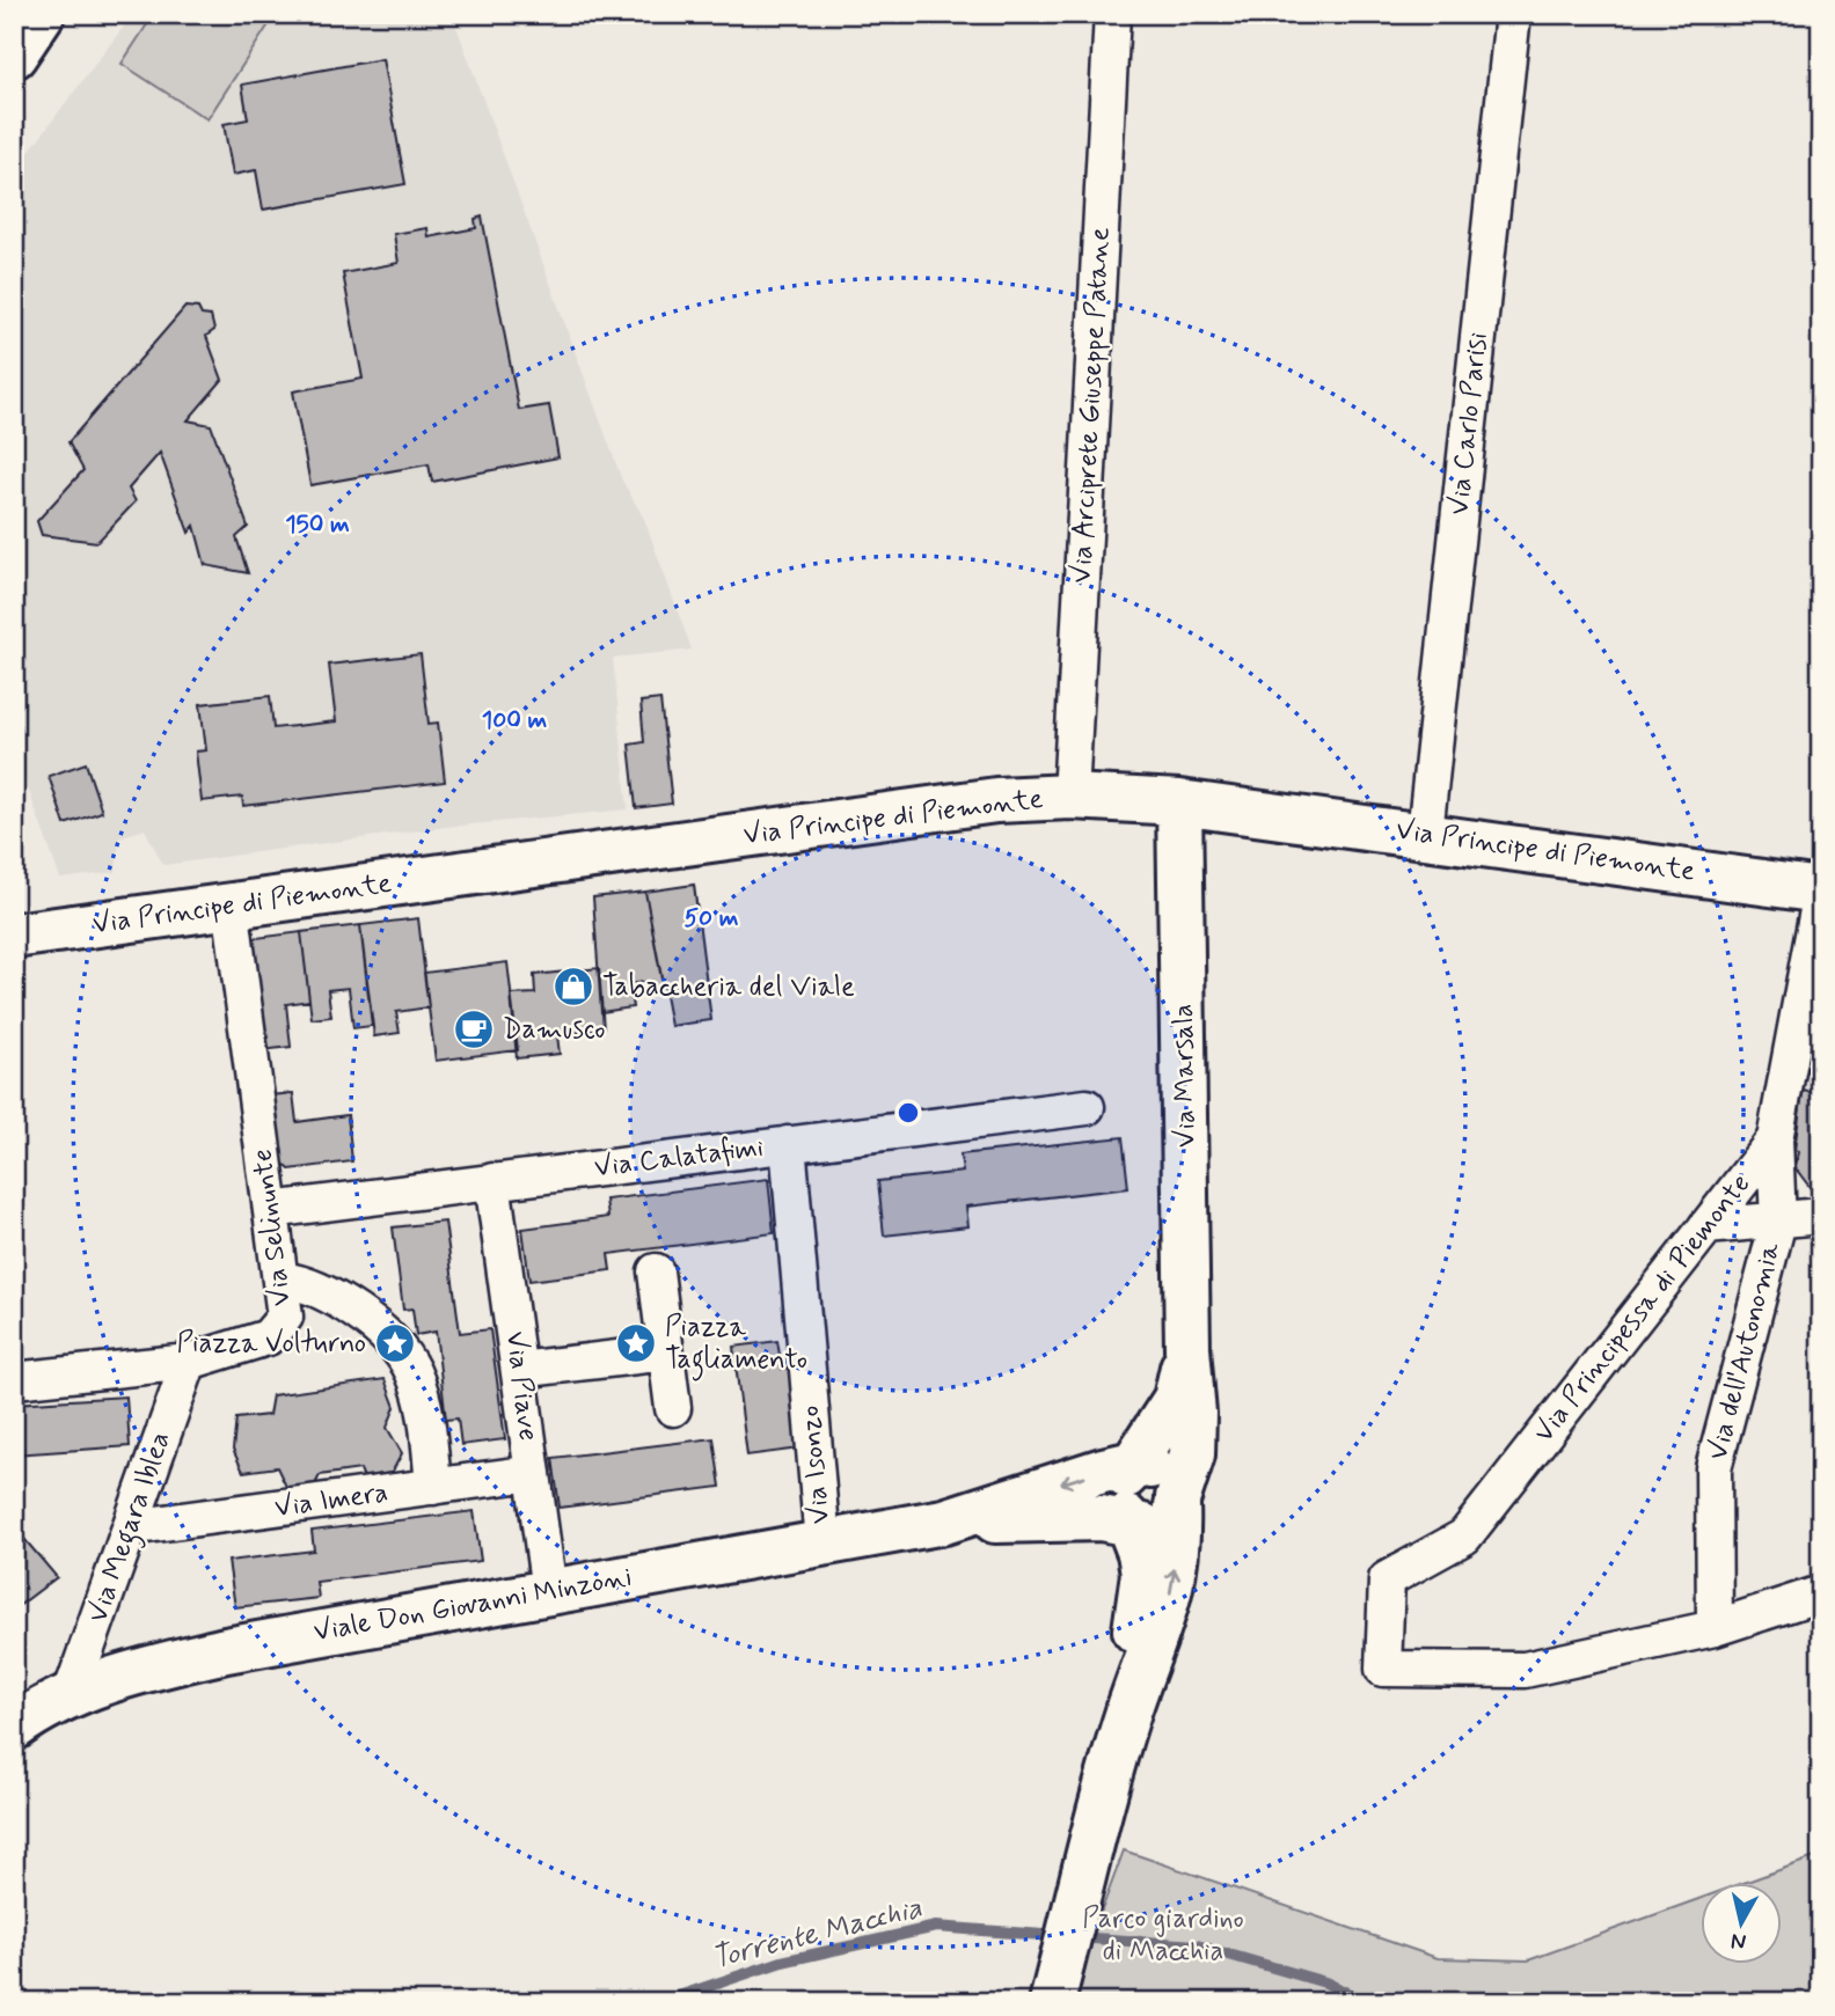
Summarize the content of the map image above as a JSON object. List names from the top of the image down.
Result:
{
  "streets": {
    "main road": ["Via Principe di Piemonte", "Via Marsala", "Viale Don Giovanni Minzoni"],
    "street": [
      "Via Arciprete Giuseppe Patane",
      "Via Carlo Parisi",
      "Via Calatafimi",
      "Via Selinunte",
      "Via Principessa di Piemonte",
      "Via dell'Autonomia",
      "Via Piave",
      "Via Isonzo",
      "Via Imera",
      "Via Megara Iblea"
    ]
  },
  "crossings": [
    ["Via Arciprete Giuseppe Patane", "Via Principe di Piemonte"],
    ["Via Carlo Parisi", "Via Principe di Piemonte"],
    ["Via Principe di Piemonte", "Via Marsala"],
    ["Via Principe di Piemonte", "Via Selinunte"],
    ["Via Principe di Piemonte", "Via Principessa di Piemonte"],
    ["Via Calatafimi", "Via Selinunte"],
    ["Via Calatafimi", "Via Piave"],
    ["Via Calatafimi", "Via Isonzo"],
    ["Via Selinunte", "Via Megara Iblea"],
    ["Via Principessa di Piemonte", "Via dell'Autonomia"],
    ["Via Piave", "Via Imera"],
    ["Via Piave", "Viale Don Giovanni Minzoni"],
    ["Via Isonzo", "Viale Don Giovanni Minzoni"],
    ["Via Imera", "Via Megara Iblea"],
    ["Via Megara Iblea", "Viale Don Giovanni Minzoni"]
  ],
  "water": ["Torrente Macchia"],
  "parks": ["Parco giardino di Macchia"],
  "places": {
    "shop": ["Tabaccheria del Viale"],
    "cafe": ["Damusco"],
    "place": ["Piazza Volturno", "Piazza Tagliamento"]
  },
  "north": "bottom",
  "rings": ["150 m", "100 m", "50 m"]
}
